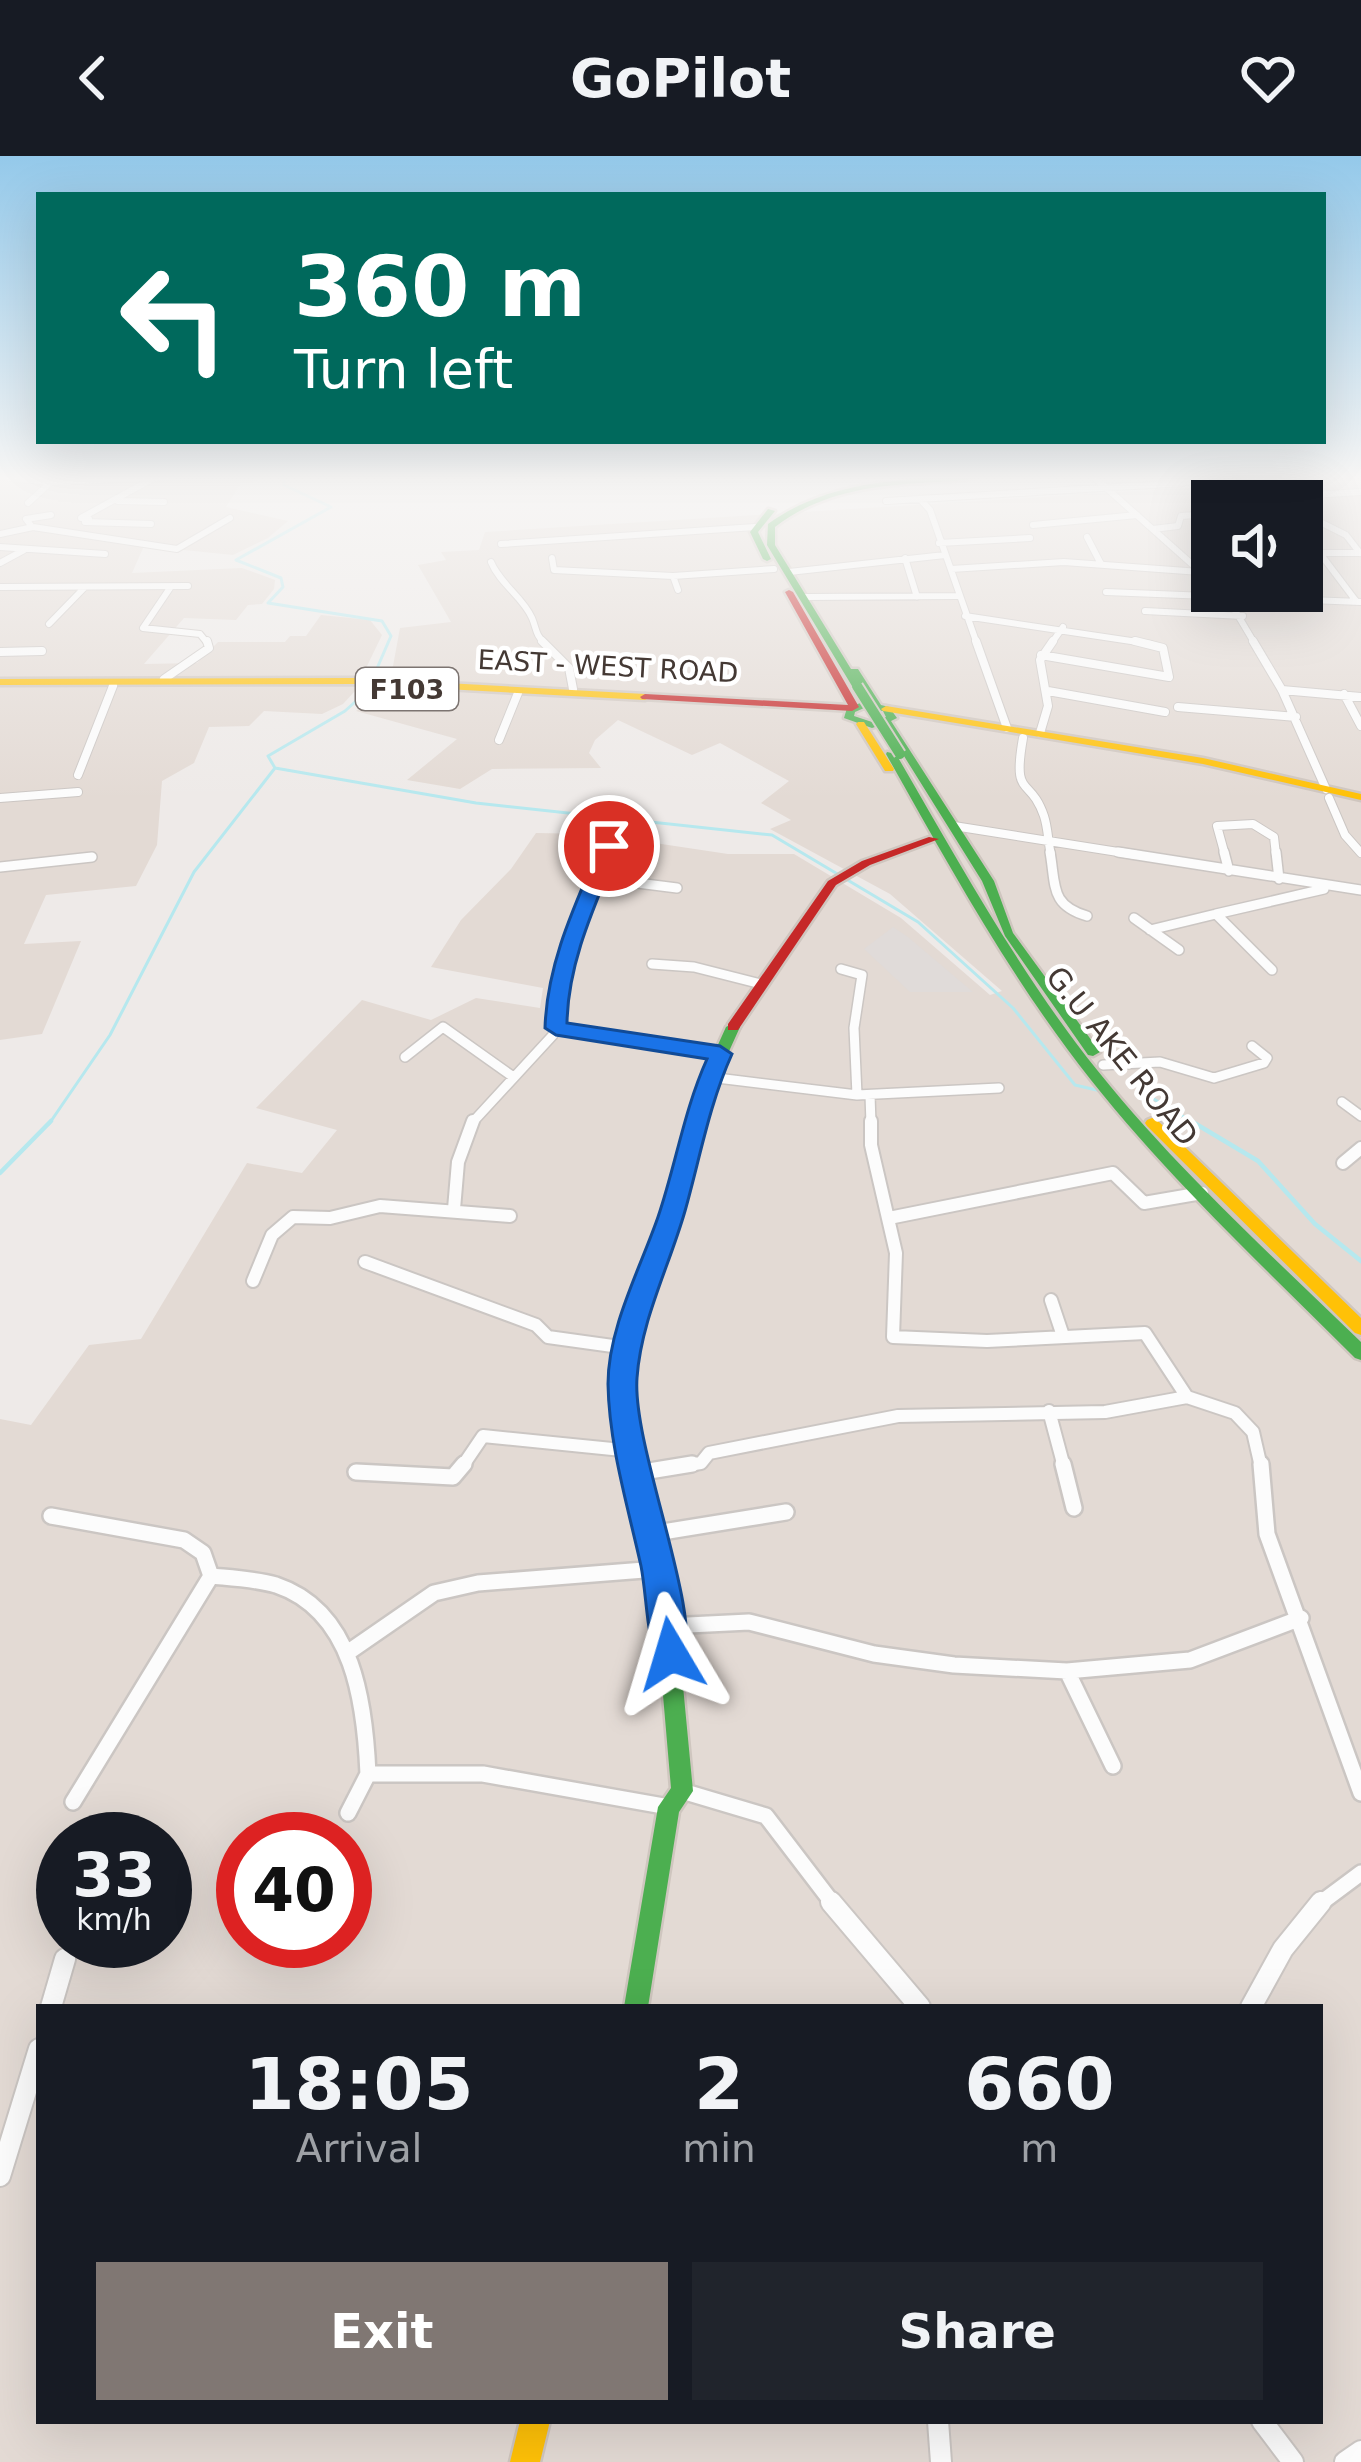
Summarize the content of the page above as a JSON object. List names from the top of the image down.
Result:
{
  "streets": {
    "main road": ["EAST - WEST ROAD", "F103", "G.U AKE ROAD"]
  },
  "crossings": [
    ["EAST - WEST ROAD", "F103"]
  ],
  "page": {
    "header": "GoPilot",
    "turn": ["360 m", "Turn left"],
    "speed": "33 km/h",
    "limit": "40",
    "eta": [
      "18:05",
      "Arrival",
      "2",
      "min",
      "660",
      "m"
    ],
    "buttons": ["Exit", "Share"]
  }
}
